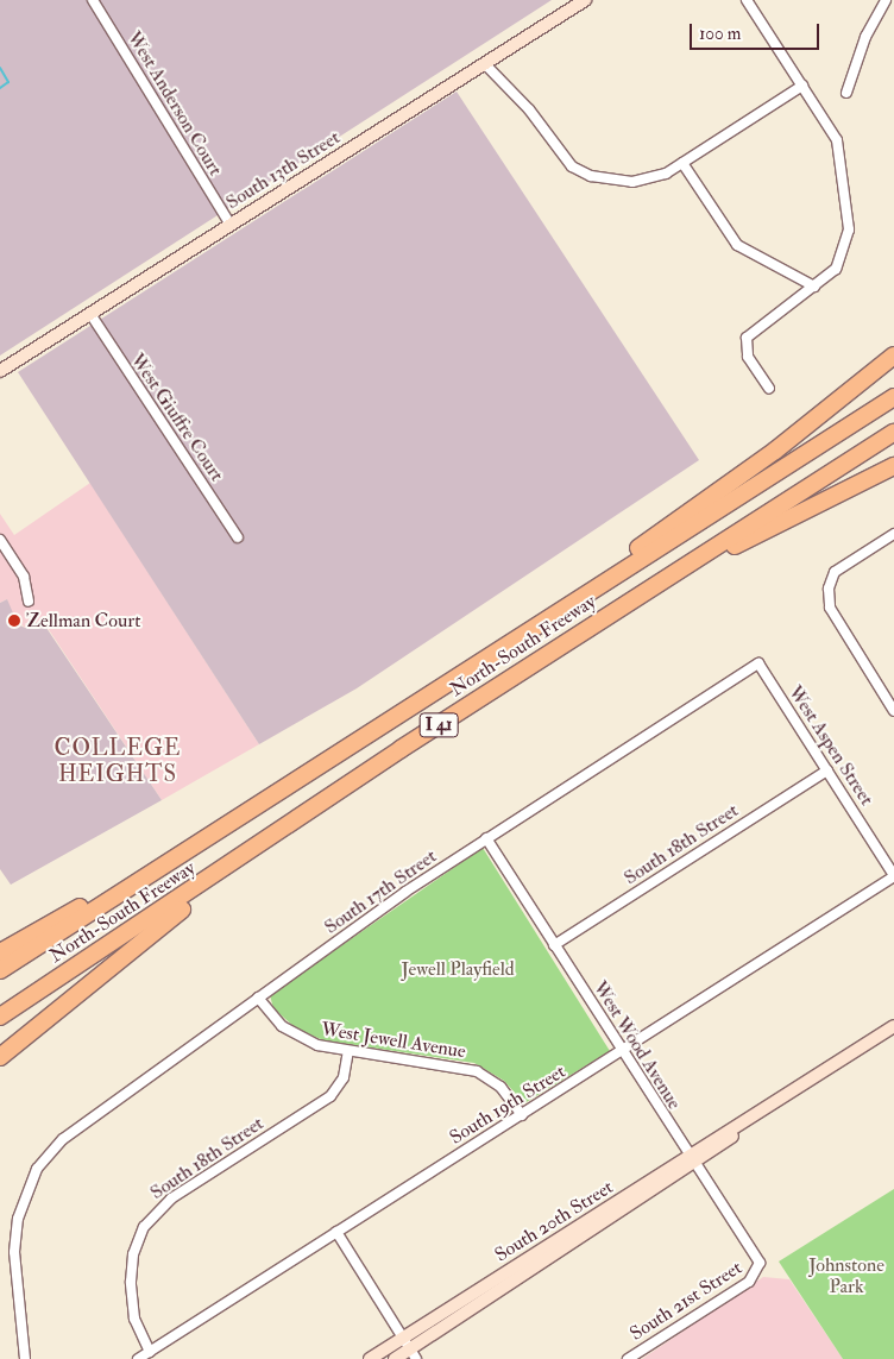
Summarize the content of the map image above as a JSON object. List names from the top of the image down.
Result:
{
  "streets": {
    "highway": ["North-South Freeway", "I 41"],
    "street": [
      "West Anderson Court",
      "South 13th Street",
      "West Giuffre Court",
      "West Aspen Street",
      "South 18th Street",
      "South 17th Street",
      "West Jewell Avenue",
      "West Wood Avenue",
      "South 19th Street",
      "South 20th Street",
      "South 21st Street"
    ]
  },
  "crossings": [
    ["West Anderson Court", "South 13th Street"],
    ["South 13th Street", "West Giuffre Court"],
    ["West Aspen Street", "South 18th Street"],
    ["West Aspen Street", "South 17th Street"],
    ["West Aspen Street", "South 19th Street"],
    ["South 18th Street", "West Jewell Avenue"],
    ["South 18th Street", "West Wood Avenue"],
    ["South 18th Street", "South 19th Street"],
    ["South 17th Street", "West Jewell Avenue"],
    ["South 17th Street", "West Wood Avenue"],
    ["West Jewell Avenue", "South 19th Street"],
    ["West Wood Avenue", "South 19th Street"],
    ["West Wood Avenue", "South 20th Street"],
    ["West Wood Avenue", "South 21st Street"]
  ],
  "districts": ["COLLEGE HEIGHTS"],
  "parks": ["Jewell Playfield", "Johnstone Park"],
  "places": ["Zellman Court"],
  "scale_bar": "100 m"
}
